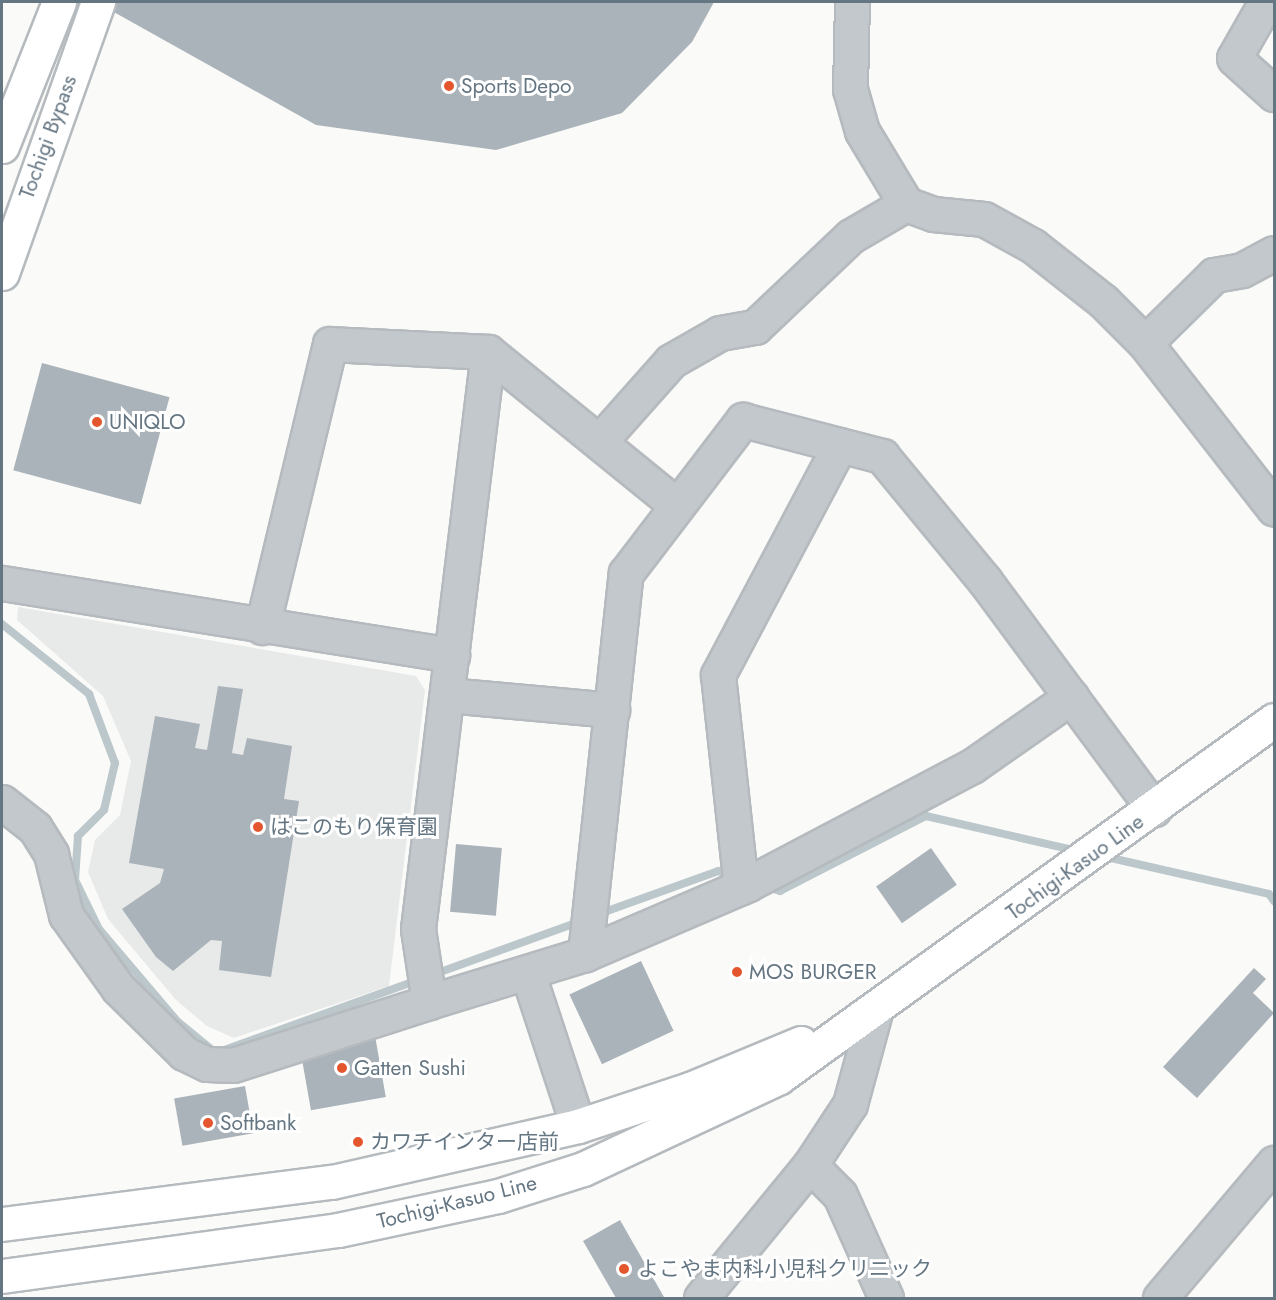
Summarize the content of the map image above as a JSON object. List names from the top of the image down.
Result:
{
  "streets": {
    "main road": ["Tochigi Bypass", "Tochigi-Kasuo Line"]
  },
  "places": [
    "Sports Depo",
    "UNIQLO",
    "はこのもり保育園",
    "MOS BURGER",
    "Gatten Sushi",
    "Softbank",
    "カワチインター店前",
    "よこやま内科小児科クリニック"
  ]
}
